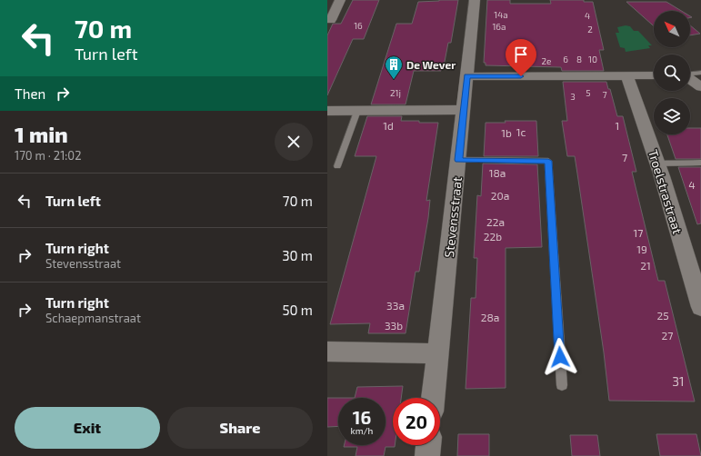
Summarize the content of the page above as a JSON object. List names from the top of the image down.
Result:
{
  "streets": {
    "street": ["Troelstrastraat", "Stevensstraat"]
  },
  "places": {
    "building": ["De Wever"]
  },
  "house_numbers": [
    "14a",
    "4",
    "16",
    "16a",
    "2",
    "6",
    "8",
    "10",
    "2e",
    "21j",
    "5",
    "7",
    "3",
    "1d",
    "1",
    "1c",
    "1b",
    "7",
    "18a",
    "4",
    "20a",
    "22a",
    "17",
    "22b",
    "19",
    "21",
    "33a",
    "25",
    "28a",
    "33b",
    "27",
    "31"
  ],
  "north": "top left",
  "page": {
    "turn": ["70 m", "Turn left"],
    "then": "Then",
    "heading": ["1 min", "170 m · 21:02"],
    "list": [
      {
        "name": "Turn left",
        "value": "70 m"
      },
      {
        "name": "Turn right",
        "note": "Stevensstraat",
        "value": "30 m"
      },
      {
        "name": "Turn right",
        "note": "Schaepmanstraat",
        "value": "50 m"
      }
    ],
    "speed": "16 km/h",
    "limit": "20",
    "buttons": ["Exit", "Share"]
  }
}
